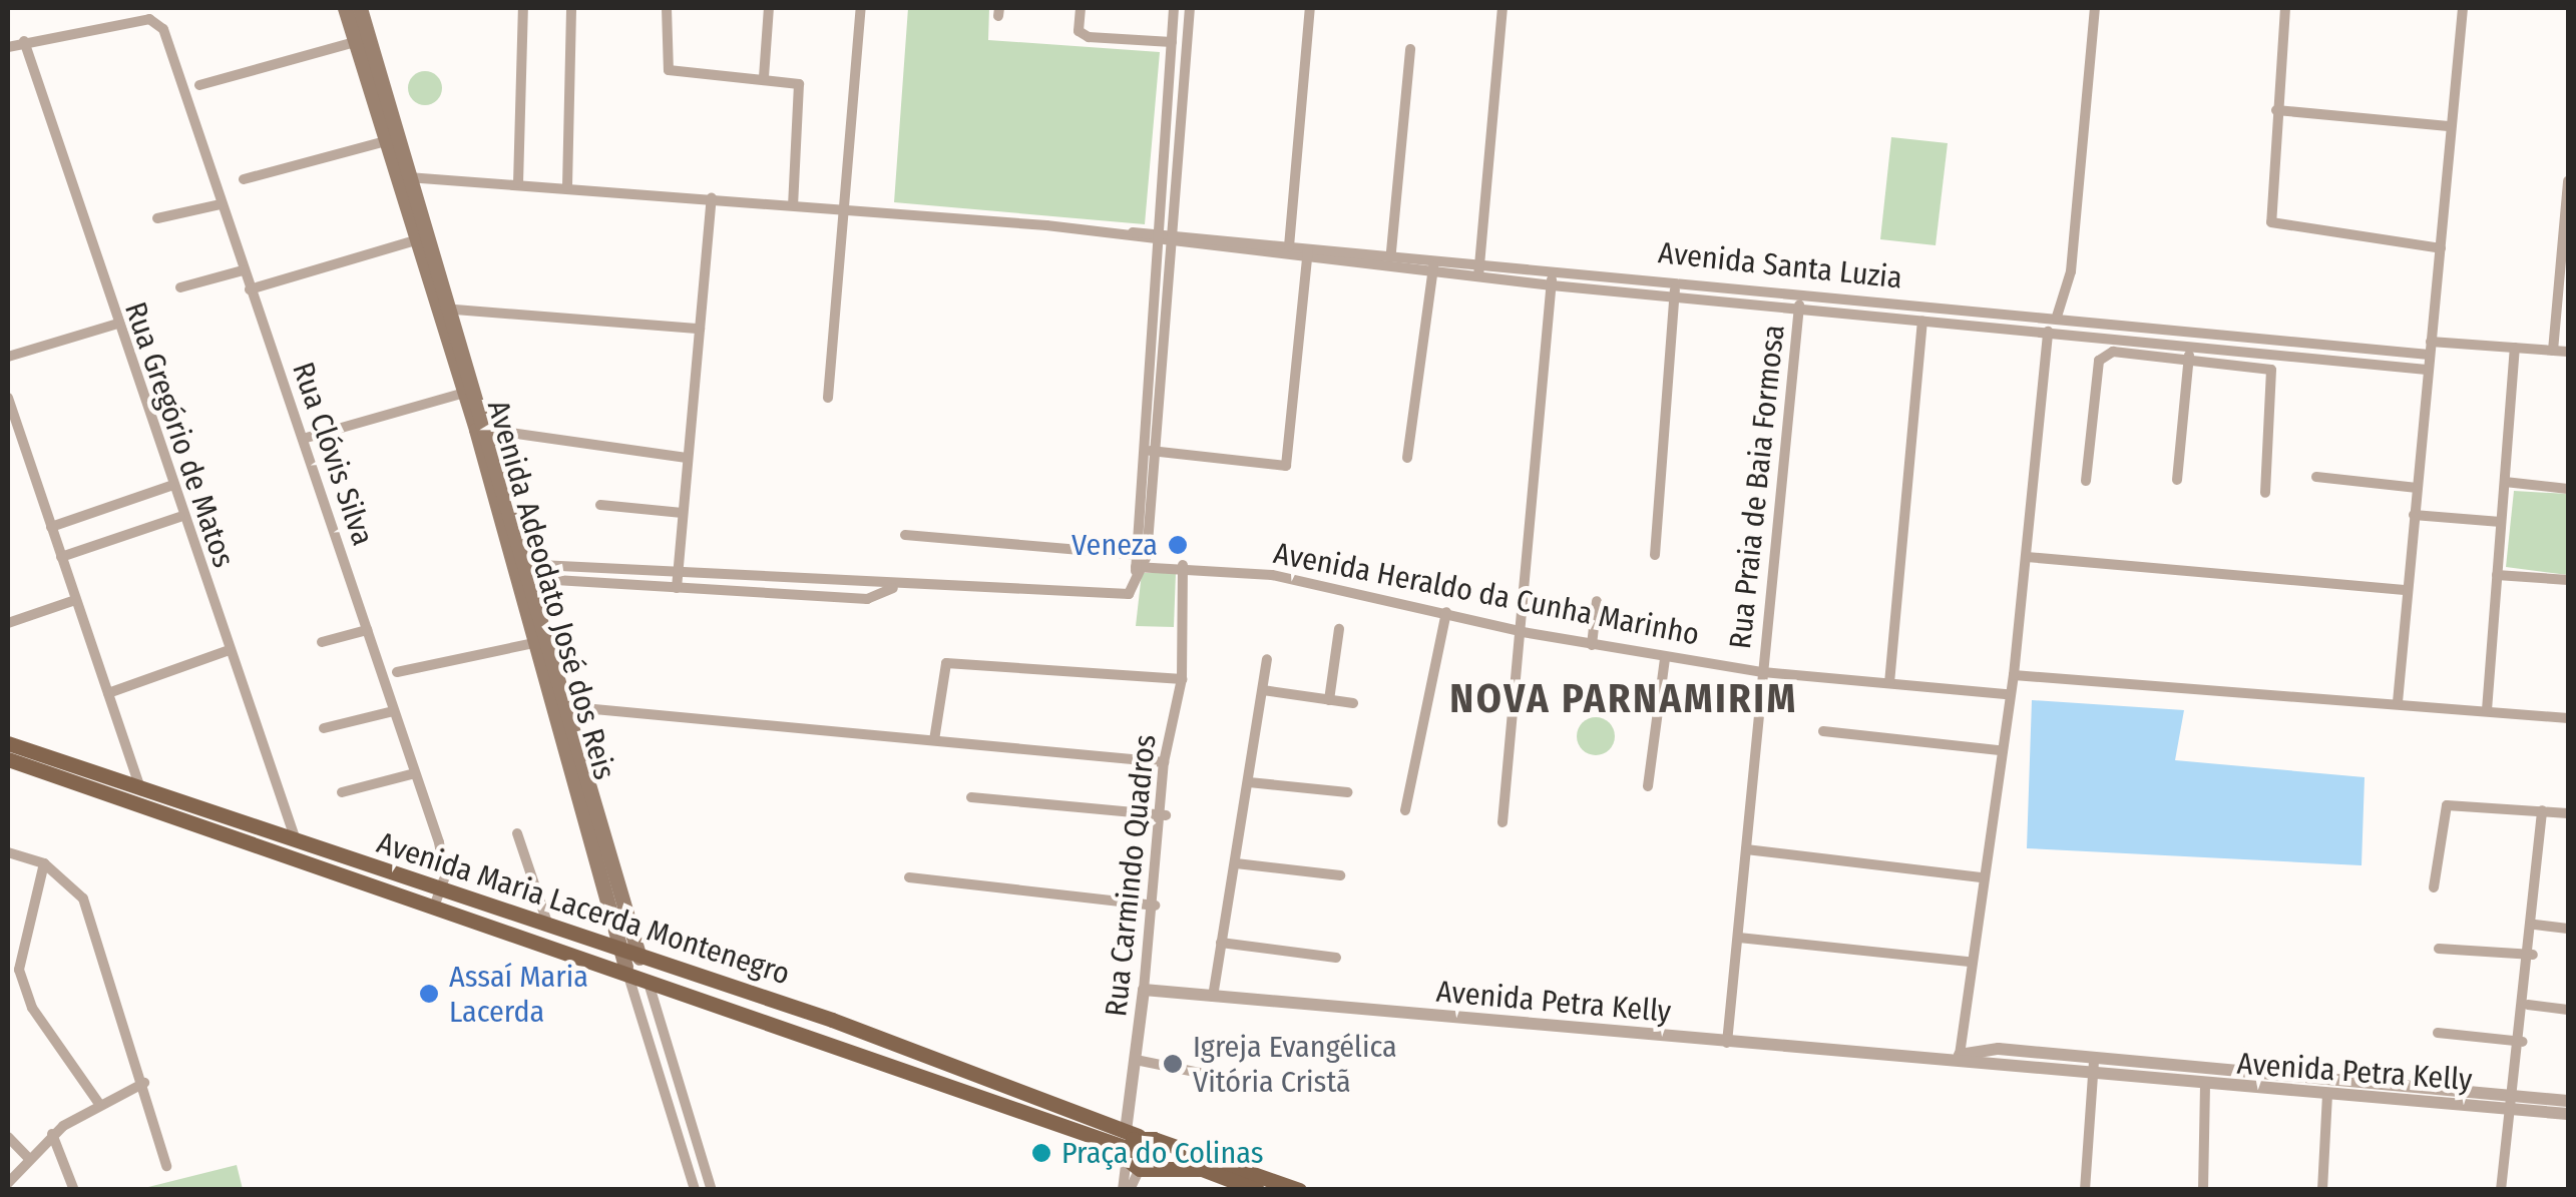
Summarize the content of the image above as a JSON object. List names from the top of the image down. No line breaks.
{"streets":{"main road":["Avenida Adeodato José dos Reis","Avenida Maria Lacerda Montenegro"],"street":["Avenida Santa Luzia","Rua Gregório de Matos","Rua Clóvis Silva","Rua Praia de Baia Formosa","Avenida Heraldo da Cunha Marinho","Rua Carmindo Quadros","Avenida Petra Kelly"]},"crossings":[["Avenida Santa Luzia","Rua Praia de Baia Formosa"],["Avenida Santa Luzia","Avenida Adeodato José dos Reis"],["Rua Gregório de Matos","Rua Clóvis Silva"],["Rua Gregório de Matos","Avenida Maria Lacerda Montenegro"],["Rua Clóvis Silva","Avenida Maria Lacerda Montenegro"],["Rua Praia de Baia Formosa","Avenida Heraldo da Cunha Marinho"],["Rua Praia de Baia Formosa","Avenida Petra Kelly"],["Avenida Adeodato José dos Reis","Avenida Maria Lacerda Montenegro"],["Avenida Heraldo da Cunha Marinho","Rua Carmindo Quadros"],["Rua Carmindo Quadros","Avenida Maria Lacerda Montenegro"],["Rua Carmindo Quadros","Avenida Petra Kelly"]],"districts":["NOVA PARNAMIRIM"],"places":["Veneza","Assaí Maria Lacerda","Igreja Evangélica Vitória Cristã","Praça do Colinas"]}
